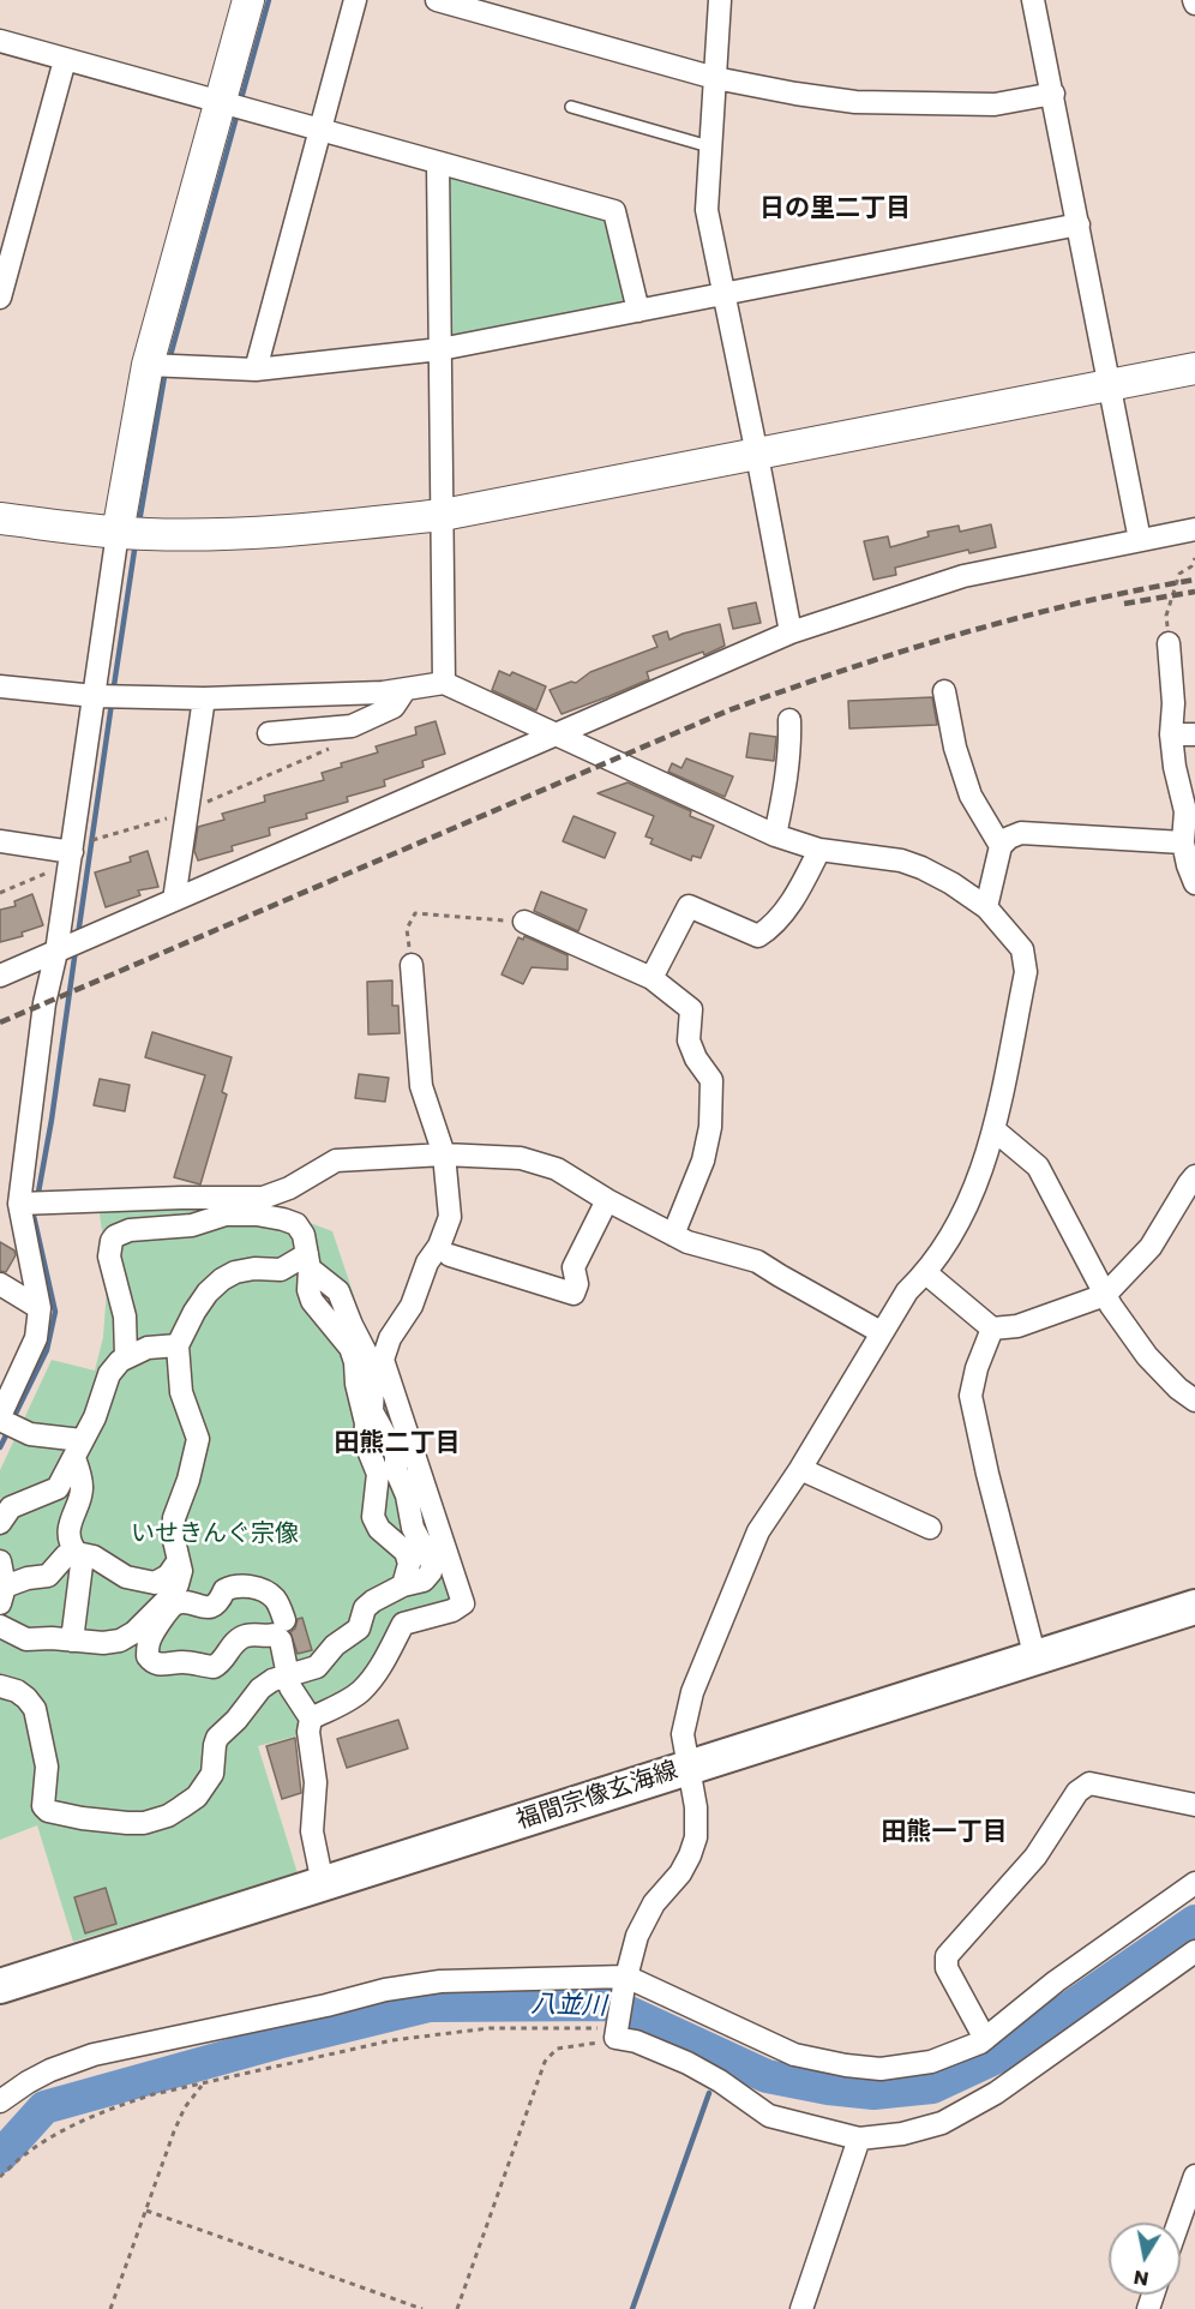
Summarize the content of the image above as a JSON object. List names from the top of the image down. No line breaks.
{"streets":{"main road":["福間宗像玄海線"]},"districts":["日の里二丁目","田熊二丁目","田熊一丁目"],"water":["八並川"],"parks":["いせきんぐ宗像"],"north":"bottom"}
